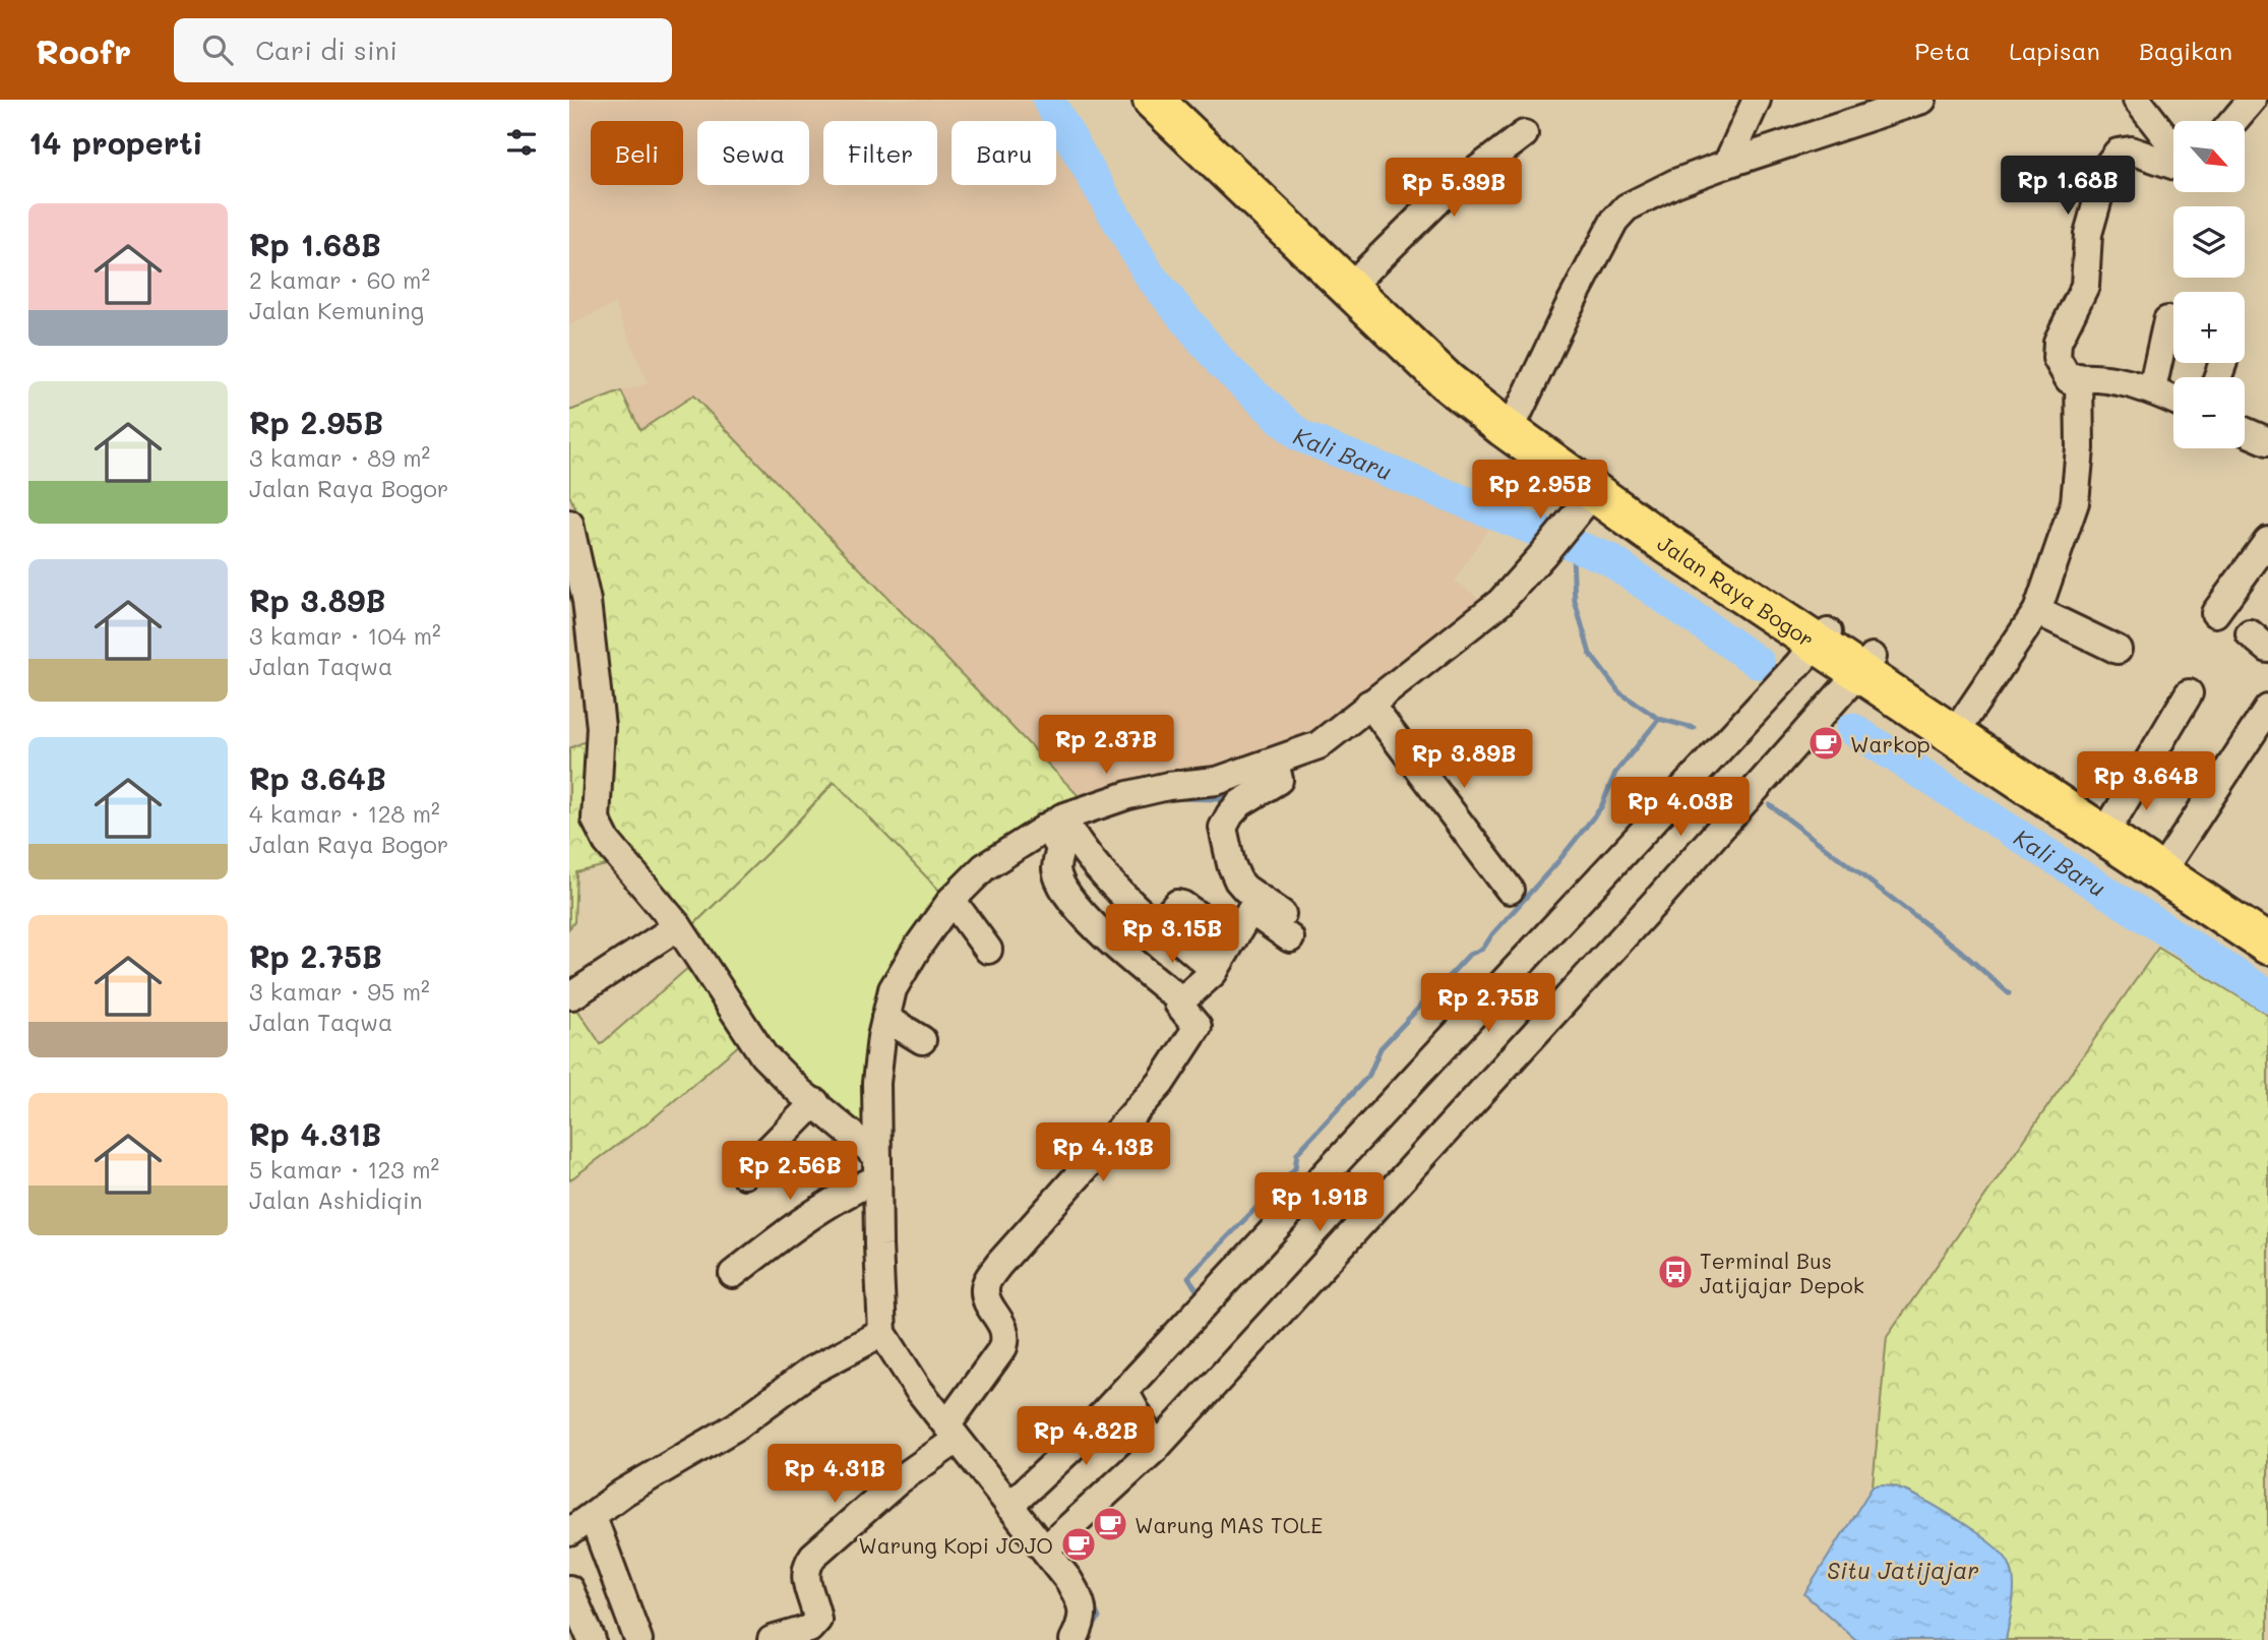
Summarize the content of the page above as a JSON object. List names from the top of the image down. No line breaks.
{"streets":{"highway":["Jalan Raya Bogor"]},"water":["Kali Baru","Situ Jatijajar"],"places":{"cafe":["Warkop","Warung MAS TOLE","Warung Kopi JOJO"],"bus stop":["Terminal Bus Jatijajar Depok"]},"north":"bottom right","page":{"header":"Roofr","search":"Cari di sini","nav":["Peta","Lapisan","Bagikan"],"heading":"14 properti","map_buttons":["+","−"],"chip":["Beli","Sewa","Filter","Baru"],"price":["Rp 1.68B","Rp 5.39B","Rp 2.95B","Rp 2.37B","Rp 3.89B","Rp 3.64B","Rp 4.03B","Rp 3.15B","Rp 2.75B","Rp 4.13B","Rp 2.56B","Rp 1.91B","Rp 4.82B","Rp 4.31B"],"list":[{"name":"Rp 1.68B","note":"2 kamar · 60 m² · Jalan Kemuning"},{"name":"Rp 2.95B","note":"3 kamar · 89 m² · Jalan Raya Bogor"},{"name":"Rp 3.89B","note":"3 kamar · 104 m² · Jalan Taqwa"},{"name":"Rp 3.64B","note":"4 kamar · 128 m² · Jalan Raya Bogor"},{"name":"Rp 2.75B","note":"3 kamar · 95 m² · Jalan Taqwa"},{"name":"Rp 4.31B","note":"5 kamar · 123 m² · Jalan Ashidiqin"}]}}
